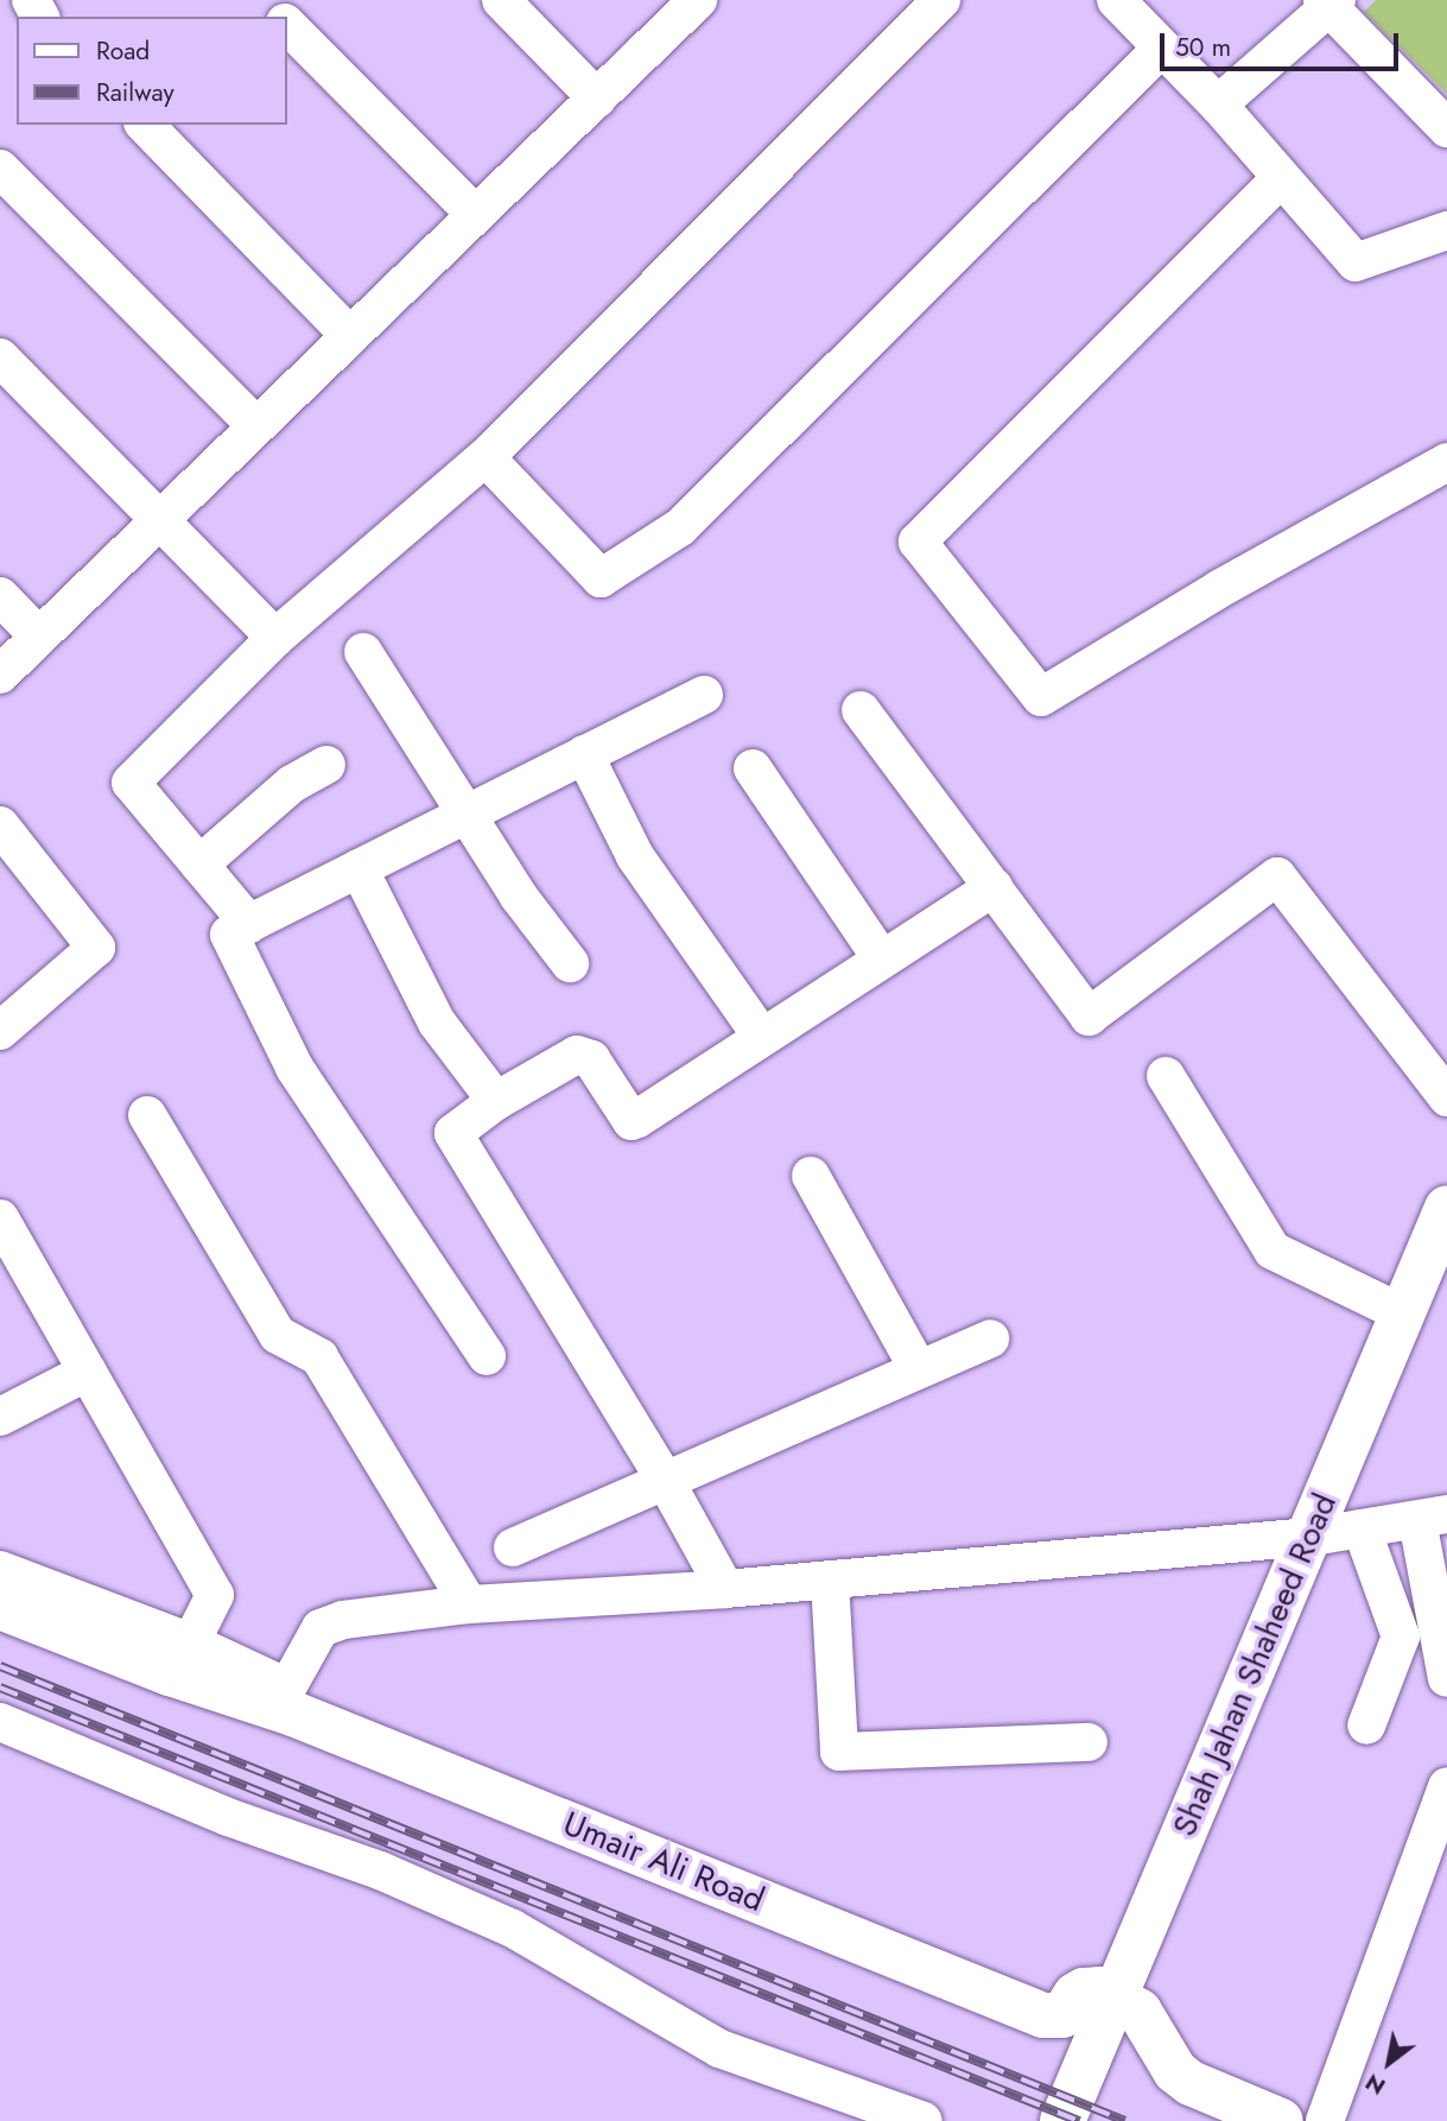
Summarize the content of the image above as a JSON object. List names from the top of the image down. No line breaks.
{"streets":{"street":["Shah Jahan Shaheed Road","Umair Ali Road"]},"crossings":[["Shah Jahan Shaheed Road","Umair Ali Road"]],"legend":["Road","Railway"],"scale_bar":"50 m","north":"bottom left"}
